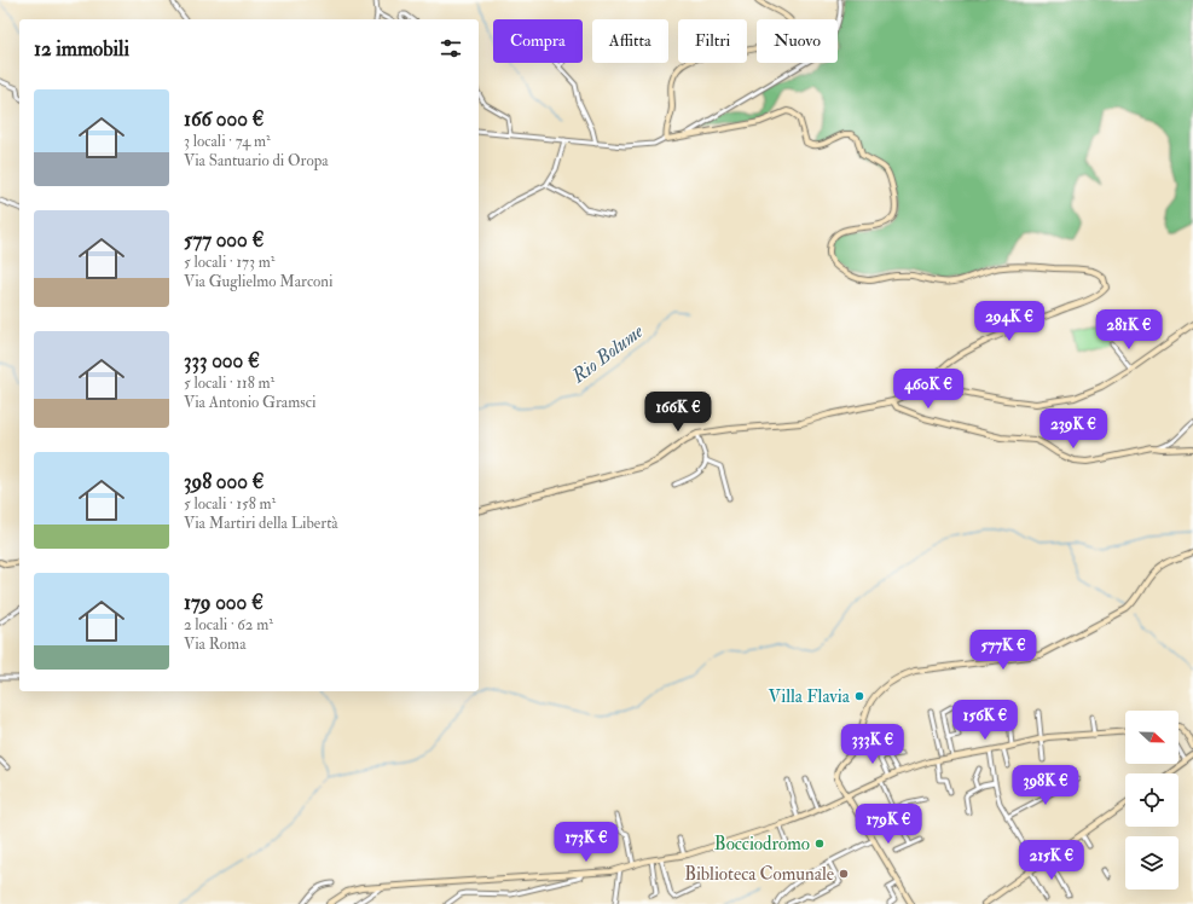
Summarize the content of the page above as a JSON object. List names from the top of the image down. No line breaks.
{"water":["Rio Bolume"],"places":["Villa Flavia","Bocciodromo","Biblioteca Comunale"],"north":"right","page":{"chip":["Compra","Affitta","Filtri","Nuovo"],"heading":"12 immobili","list":[{"name":"166 000 €","note":"3 locali · 74 m² · Via Santuario di Oropa"},{"name":"577 000 €","note":"5 locali · 173 m² · Via Guglielmo Marconi"},{"name":"333 000 €","note":"5 locali · 118 m² · Via Antonio Gramsci"},{"name":"398 000 €","note":"5 locali · 158 m² · Via Martiri della Libertà"},{"name":"179 000 €","note":"2 locali · 62 m² · Via Roma"}],"price":["294K €","281K €","460K €","166K €","239K €","577K €","156K €","333K €","398K €","179K €","173K €","215K €"]}}
